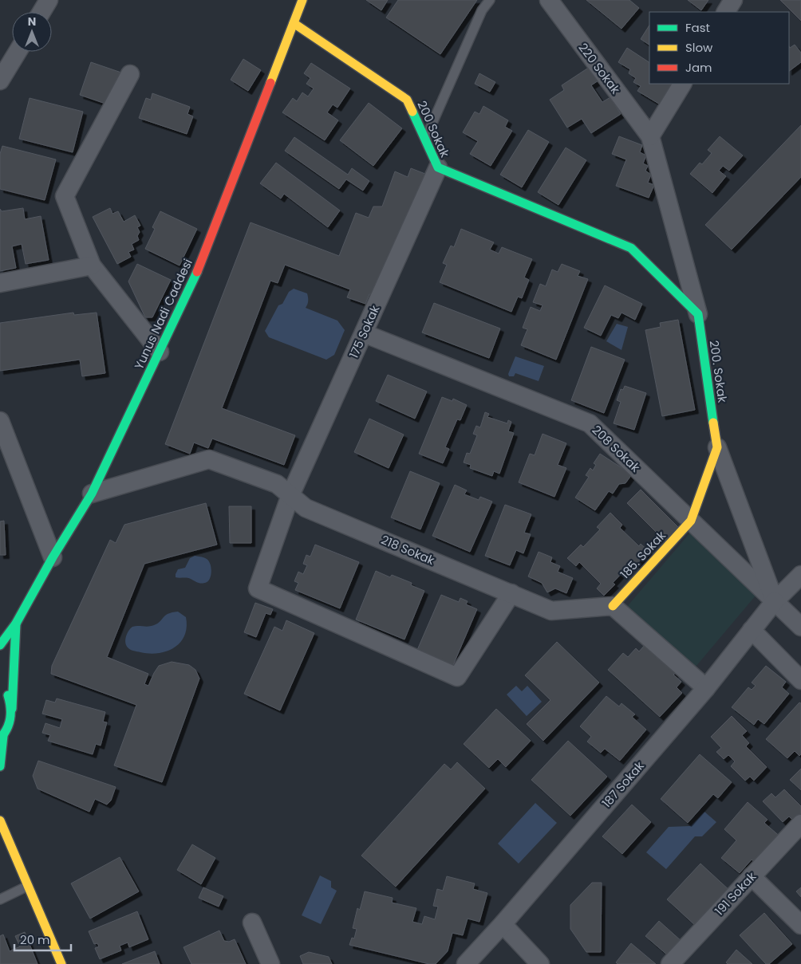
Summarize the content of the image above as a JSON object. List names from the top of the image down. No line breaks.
{"streets":{"street":["220 Sokak","200 Sokak","Yunus Nadi Caddesi","175 Sokak","200. Sokak","208 Sokak","218 Sokak","185. Sokak","187 Sokak","191 Sokak"]},"crossings":[["200 Sokak","Yunus Nadi Caddesi"],["200 Sokak","175 Sokak"],["200 Sokak","200. Sokak"],["Yunus Nadi Caddesi","218 Sokak"],["175 Sokak","208 Sokak"],["175 Sokak","218 Sokak"],["200. Sokak","208 Sokak"],["200. Sokak","185. Sokak"],["208 Sokak","185. Sokak"],["208 Sokak","187 Sokak"],["218 Sokak","185. Sokak"]],"legend":["Fast","Slow","Jam"],"scale_bar":"20 m","north":"top"}
